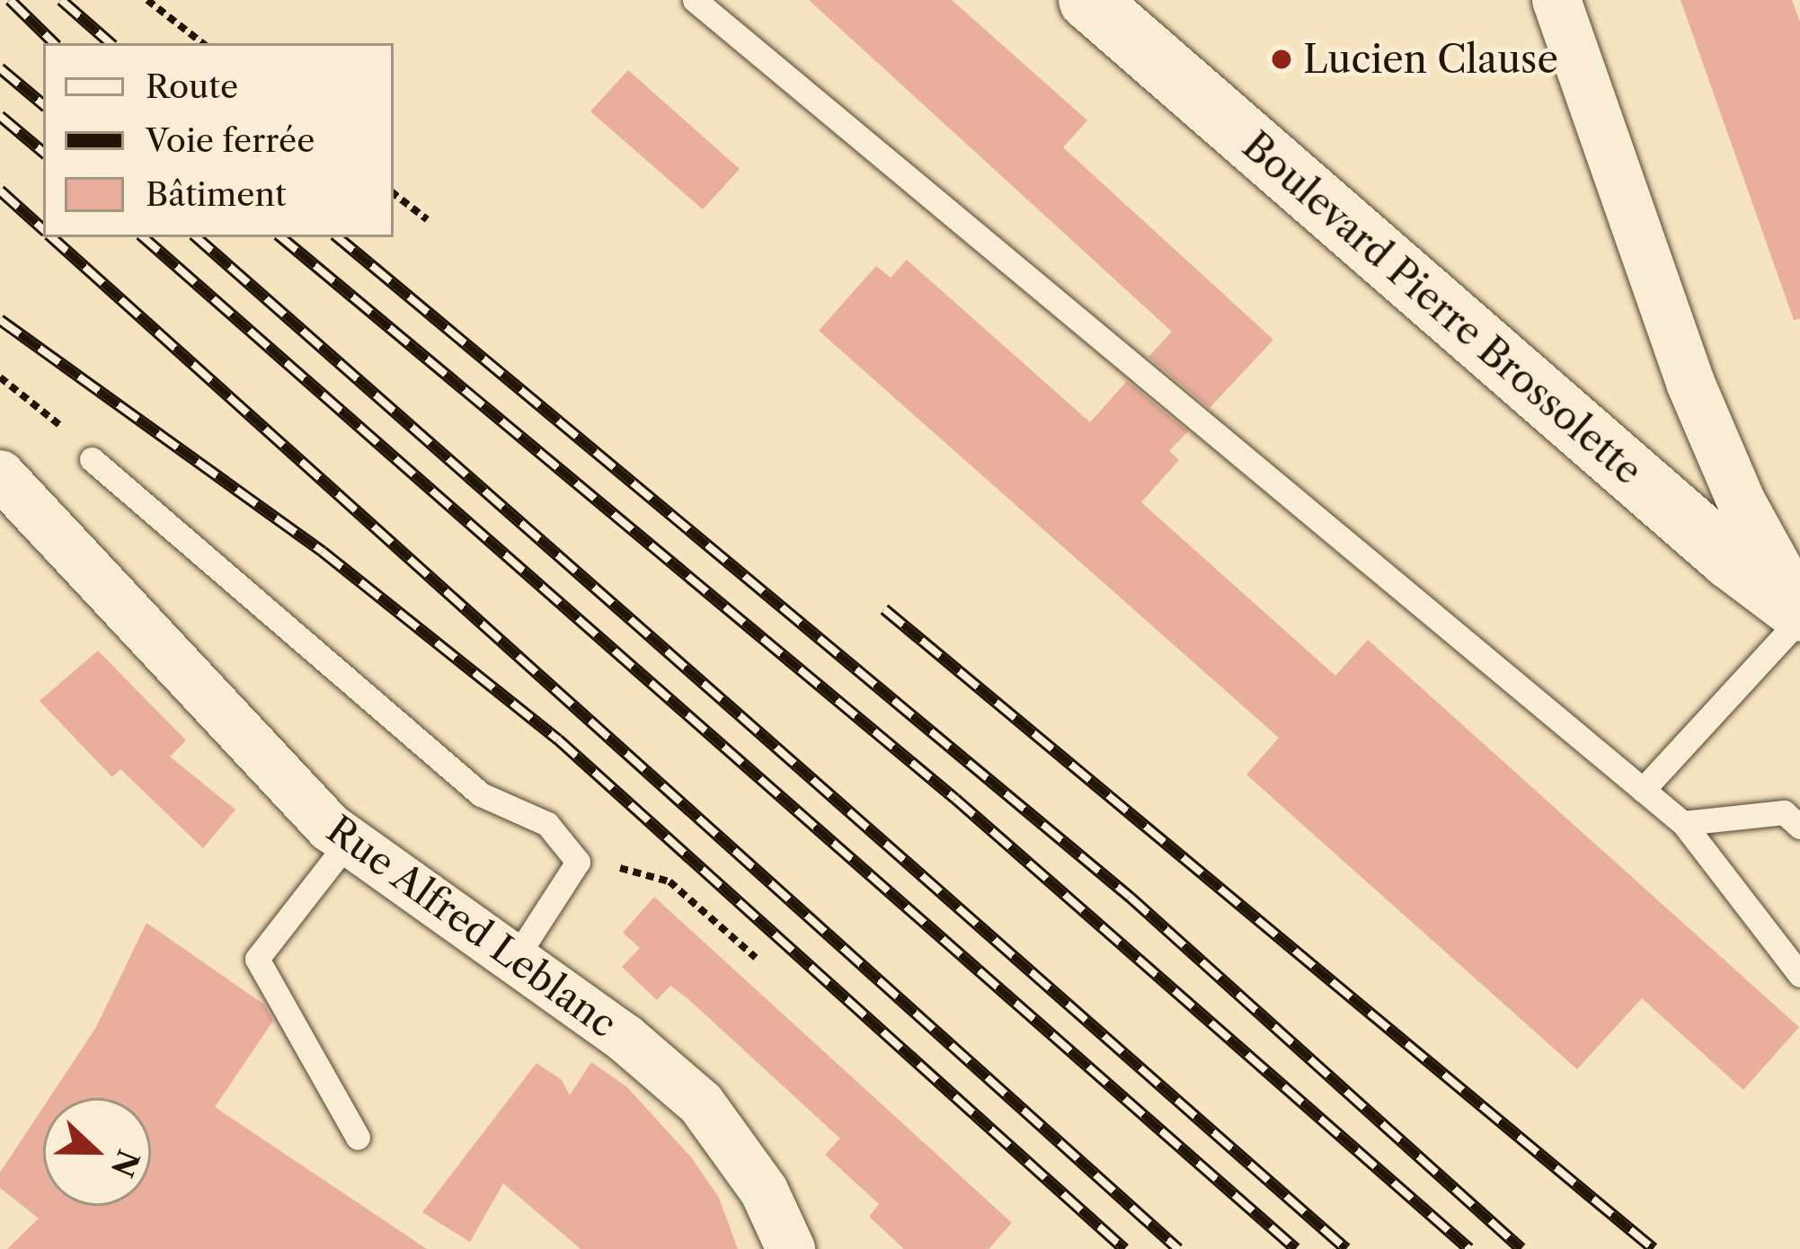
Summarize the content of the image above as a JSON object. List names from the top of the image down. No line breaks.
{"streets":{"main road":["Boulevard Pierre Brossolette"],"street":["Rue Alfred Leblanc"]},"places":["Lucien Clause"],"legend":["Route","Voie ferrée","Bâtiment"],"north":"right"}
